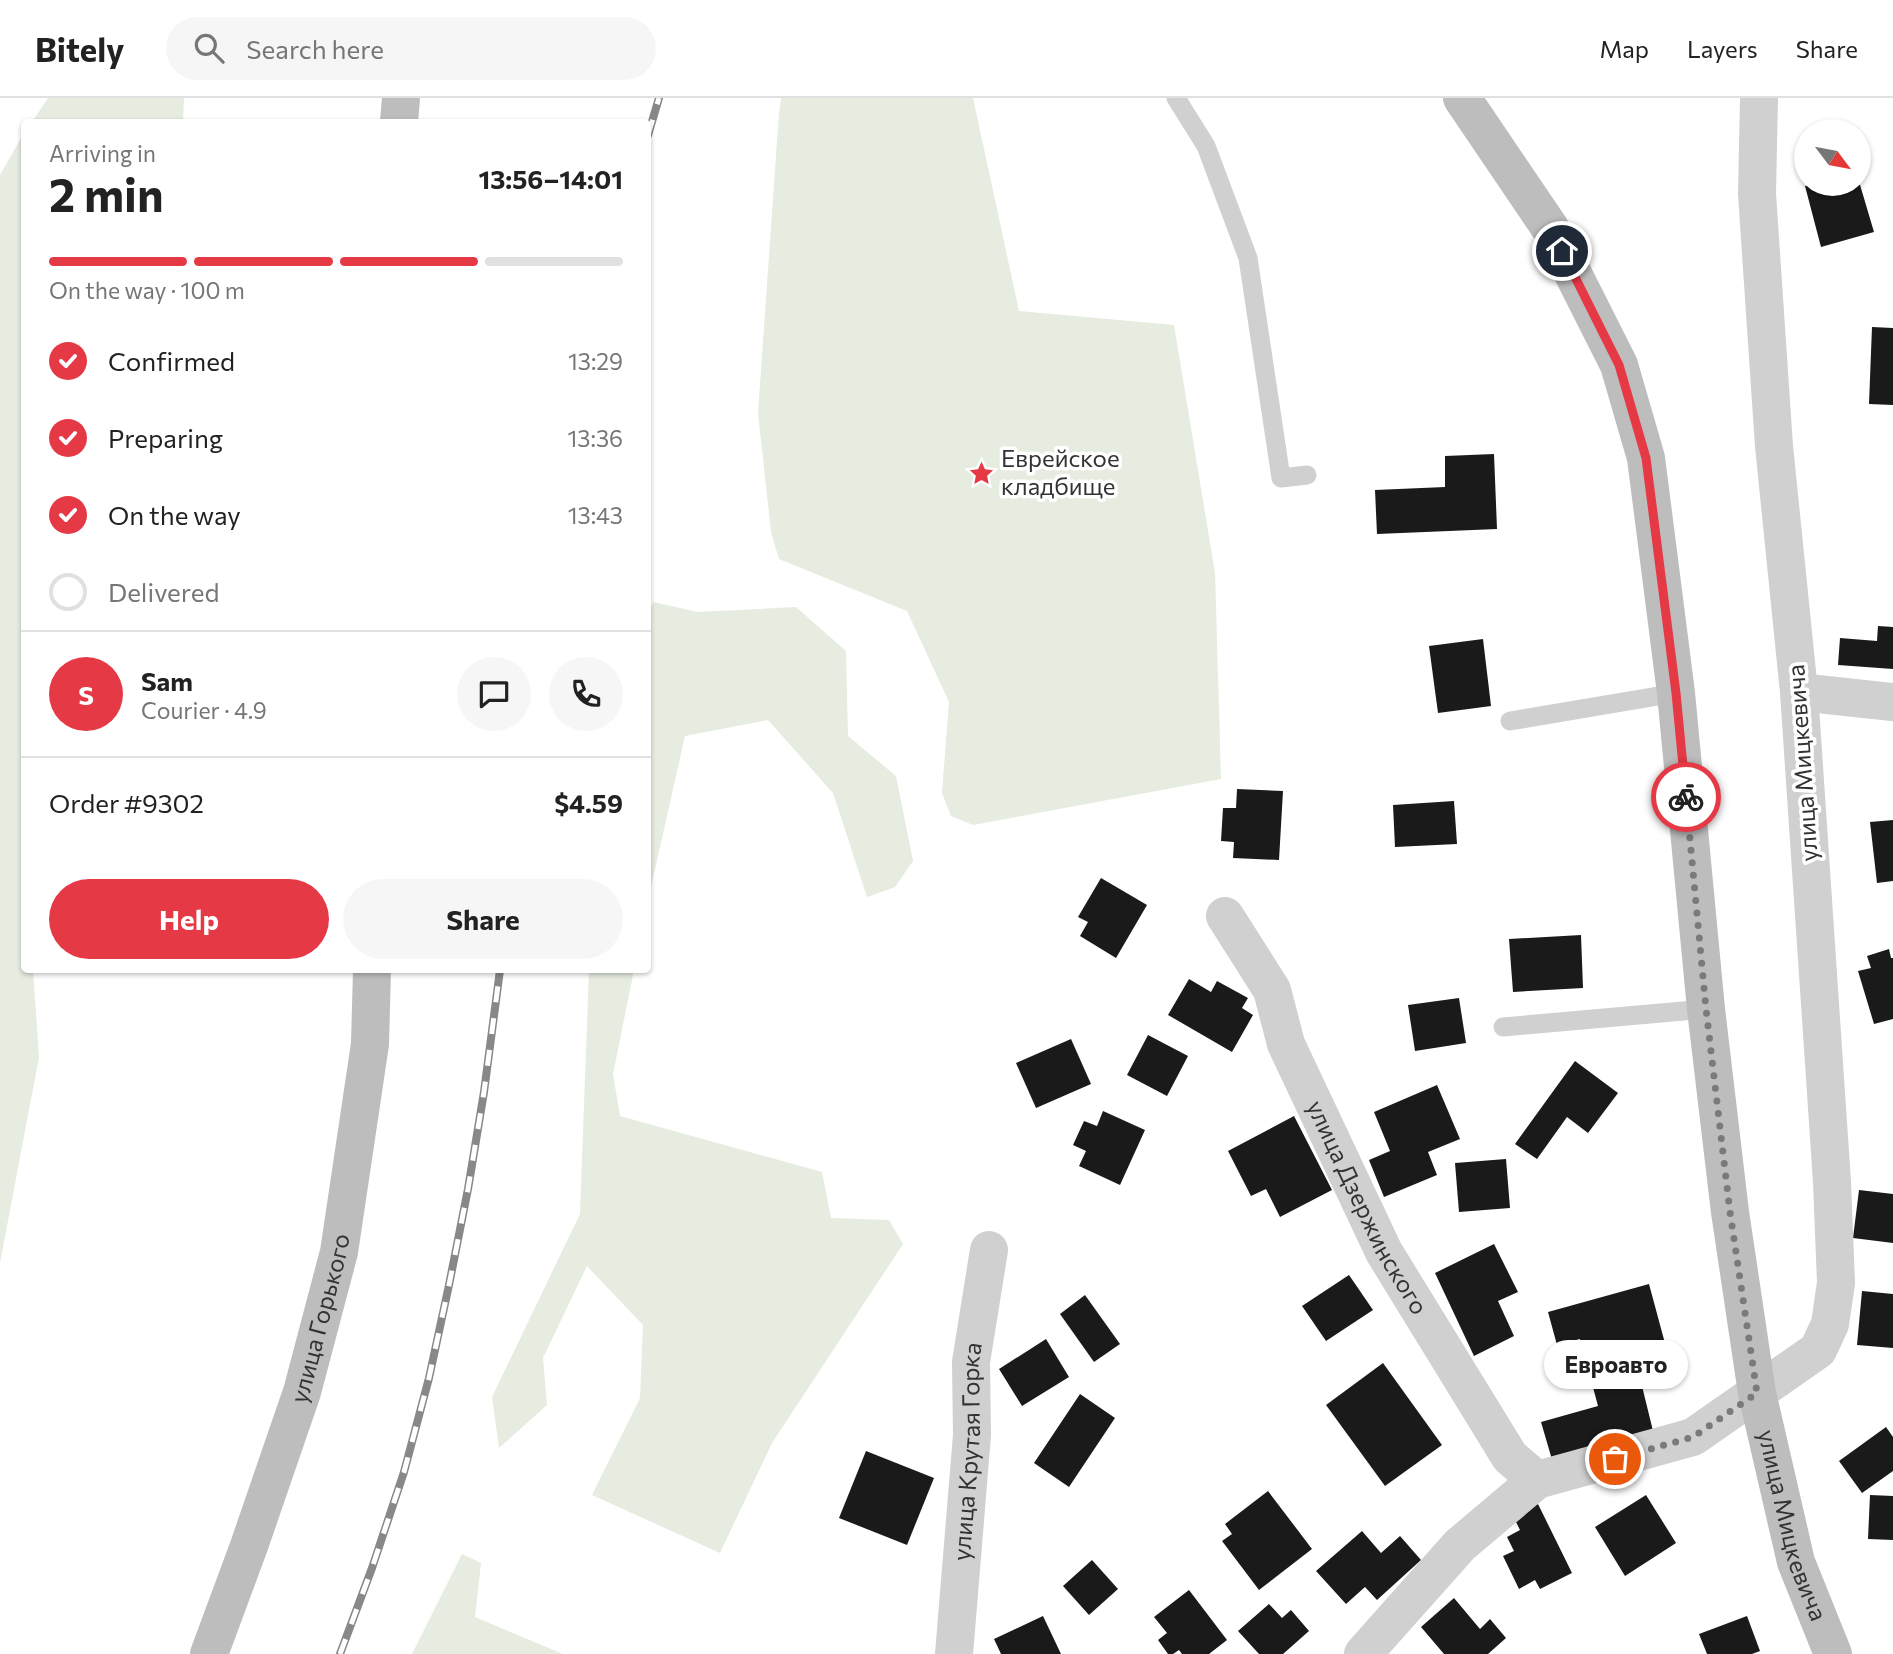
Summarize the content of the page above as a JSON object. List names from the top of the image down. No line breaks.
{"streets":{"main road":["улица Мицкевича","улица Горького"],"street":["улица Дзержинского","улица Крутая Горка"]},"places":{"place":["Еврейское кладбище"],"other":["Евроавто"]},"north":"bottom right","page":{"header":"Bitely","search":"Search here","nav":["Map","Layers","Share"],"heading":["2 min","Arriving in","13:56–14:01"],"panel":["Sam","Courier · 4.9","Order #9302","$4.59"],"bar":"On the way · 100 m","list":[["Confirmed","13:29"],["Preparing","13:36"],["On the way","13:43"],"Delivered"],"round":"S","buttons":["Help","Share"],"bubble":"Евроавто"}}
